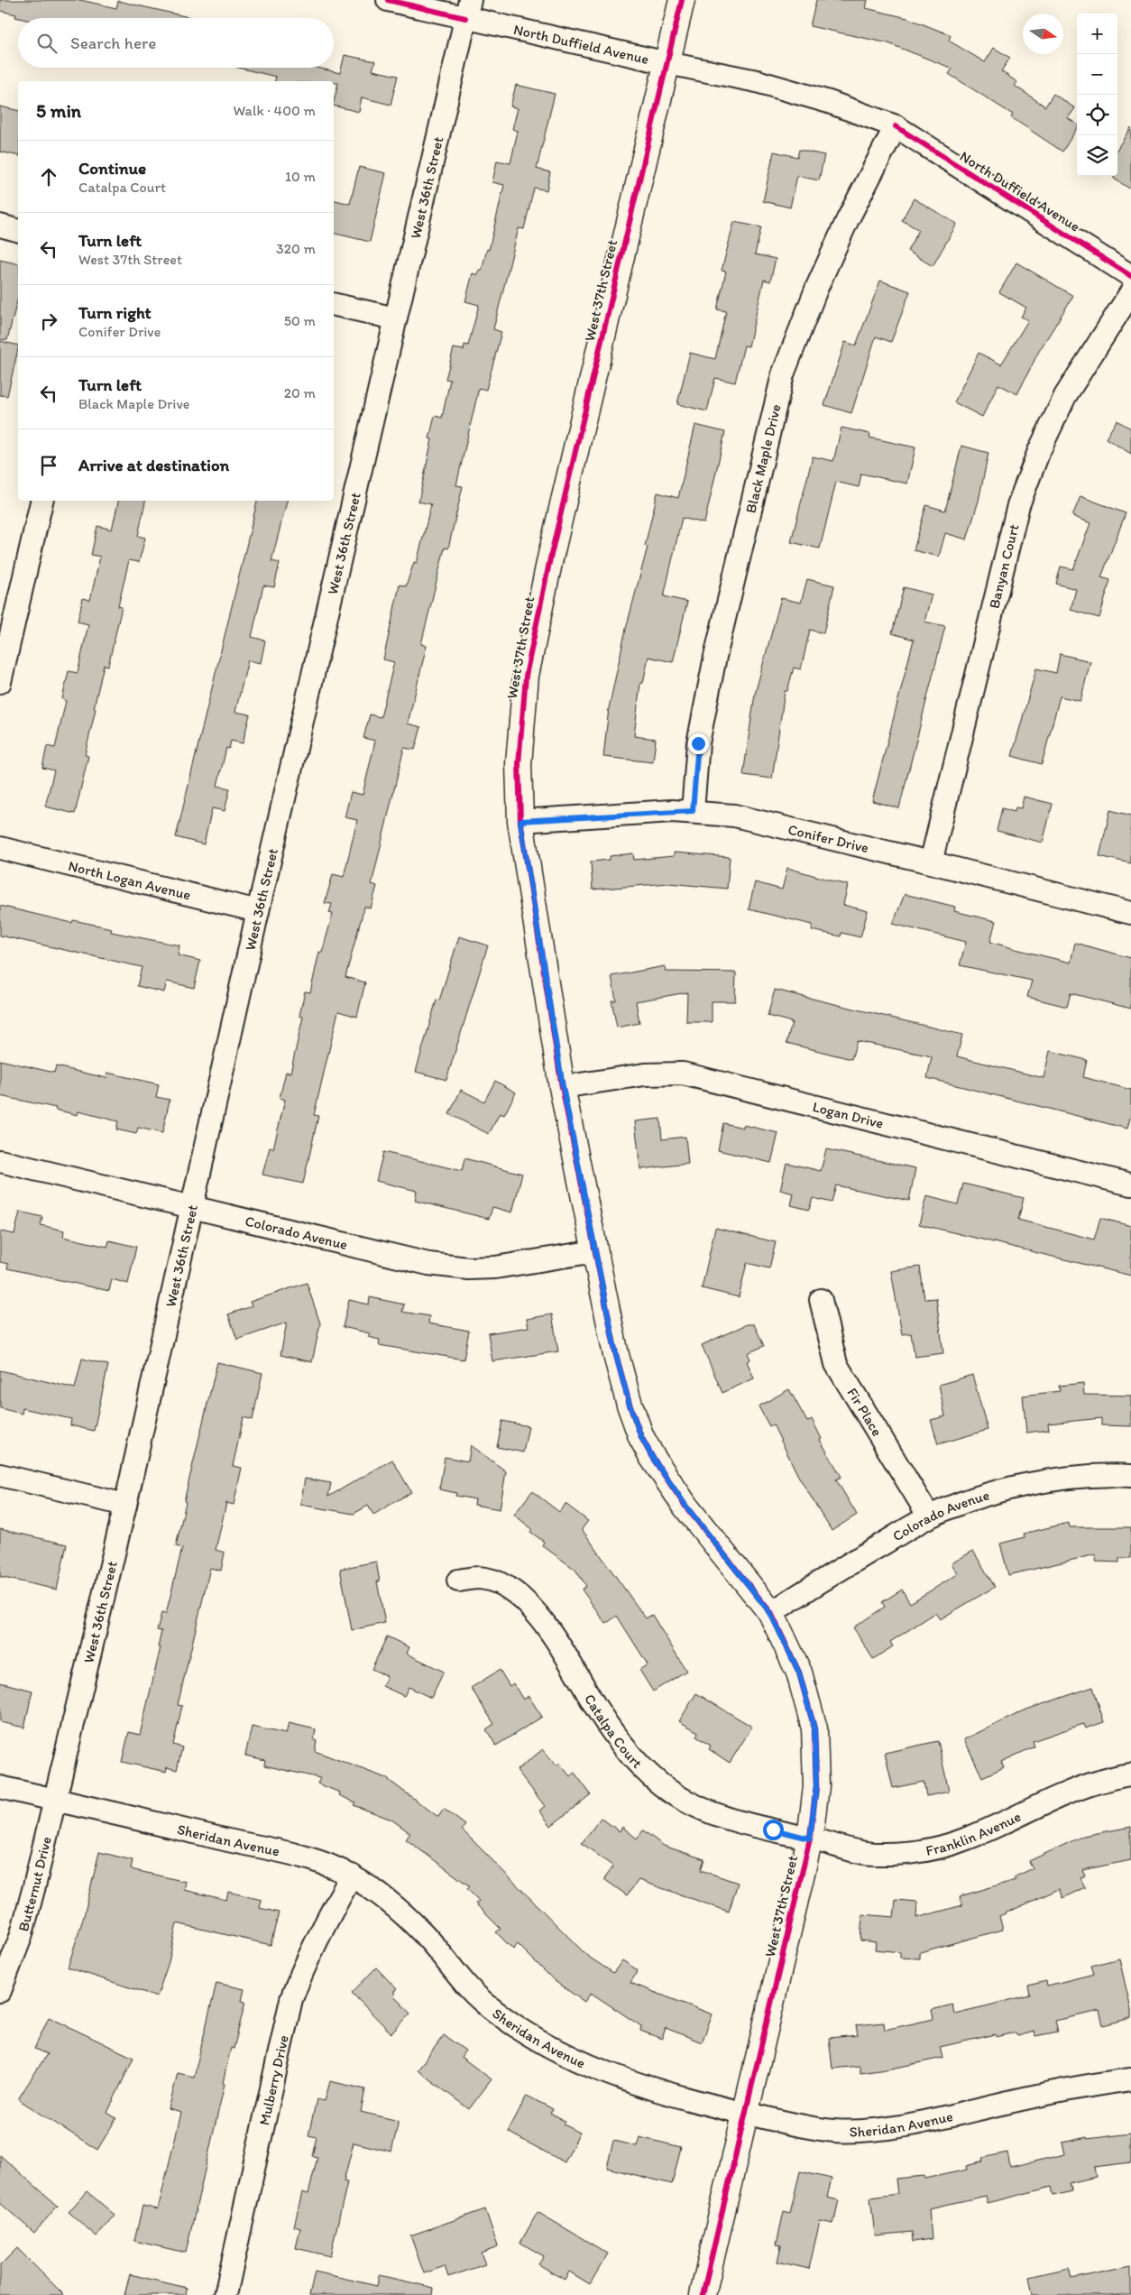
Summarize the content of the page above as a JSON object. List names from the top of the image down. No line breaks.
{"streets":{"street":["North Duffield Avenue","West 36th Street","West 37th Street","Black Maple Drive","Banyan Court","Conifer Drive","North Logan Avenue","Logan Drive","Colorado Avenue","Fir Place","Catalpa Court","Franklin Avenue","Sheridan Avenue","Butternut Drive","Mulberry Drive"]},"crossings":[["North Duffield Avenue","West 36th Street"],["North Duffield Avenue","West 37th Street"],["North Duffield Avenue","Black Maple Drive"],["West 36th Street","North Logan Avenue"],["West 36th Street","Colorado Avenue"],["West 36th Street","Sheridan Avenue"],["West 36th Street","Butternut Drive"],["West 37th Street","Conifer Drive"],["West 37th Street","Logan Drive"],["West 37th Street","Colorado Avenue"],["West 37th Street","Catalpa Court"],["West 37th Street","Franklin Avenue"],["West 37th Street","Sheridan Avenue"],["Black Maple Drive","Conifer Drive"],["Banyan Court","Conifer Drive"],["Colorado Avenue","Fir Place"],["Catalpa Court","Franklin Avenue"],["Sheridan Avenue","Butternut Drive"],["Sheridan Avenue","Mulberry Drive"]],"north":"right","page":{"map_buttons":["+","−"],"search":"Search here","heading":["5 min","Walk · 400 m"],"list":[["Continue","Catalpa Court","10 m"],["Turn left","West 37th Street","320 m"],["Turn right","Conifer Drive","50 m"],["Turn left","Black Maple Drive","20 m"],"Arrive at destination"]}}
